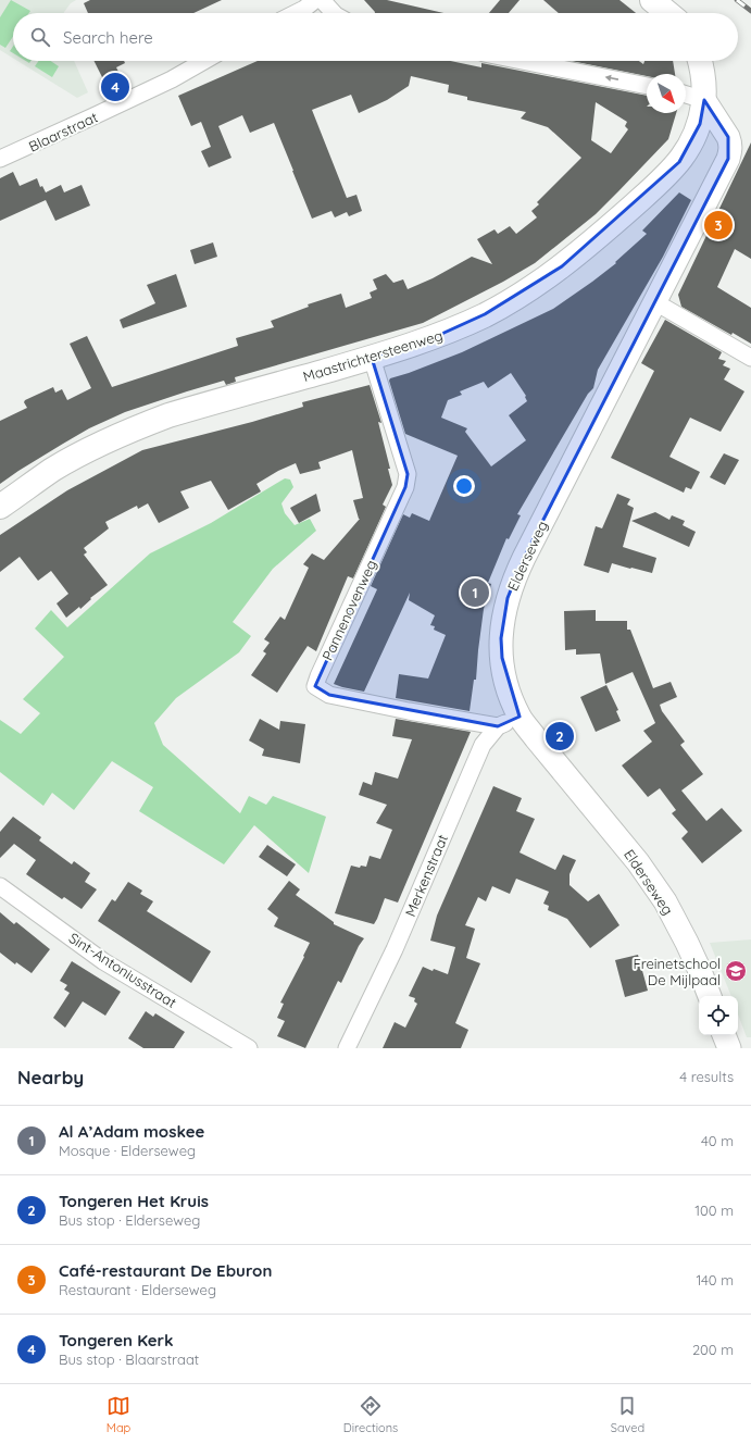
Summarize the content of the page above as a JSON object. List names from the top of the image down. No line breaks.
{"streets":{"main road":["Maastrichtersteenweg","Elderseweg"],"street":["Blaarstraat","Pannenovenweg","Merkenstraat","Sint-Antoniusstraat"]},"crossings":[["Maastrichtersteenweg","Elderseweg"],["Maastrichtersteenweg","Pannenovenweg"],["Elderseweg","Merkenstraat"],["Pannenovenweg","Merkenstraat"]],"places":{"school or university":["Freinetschool De Mijlpaal"]},"north":"bottom right","page":{"search":"Search here","pins":["4","3","1","2"],"heading":["Nearby","4 results"],"list":[{"mark":"1","name":"Al A’Adam moskee","note":"Mosque · Elderseweg","value":"40 m"},{"mark":"2","name":"Tongeren Het Kruis","note":"Bus stop · Elderseweg","value":"100 m"},{"mark":"3","name":"Café-restaurant De Eburon","note":"Restaurant · Elderseweg","value":"140 m"},{"mark":"4","name":"Tongeren Kerk","note":"Bus stop · Blaarstraat","value":"200 m"}],"nav":["Map","Directions","Saved"]}}
